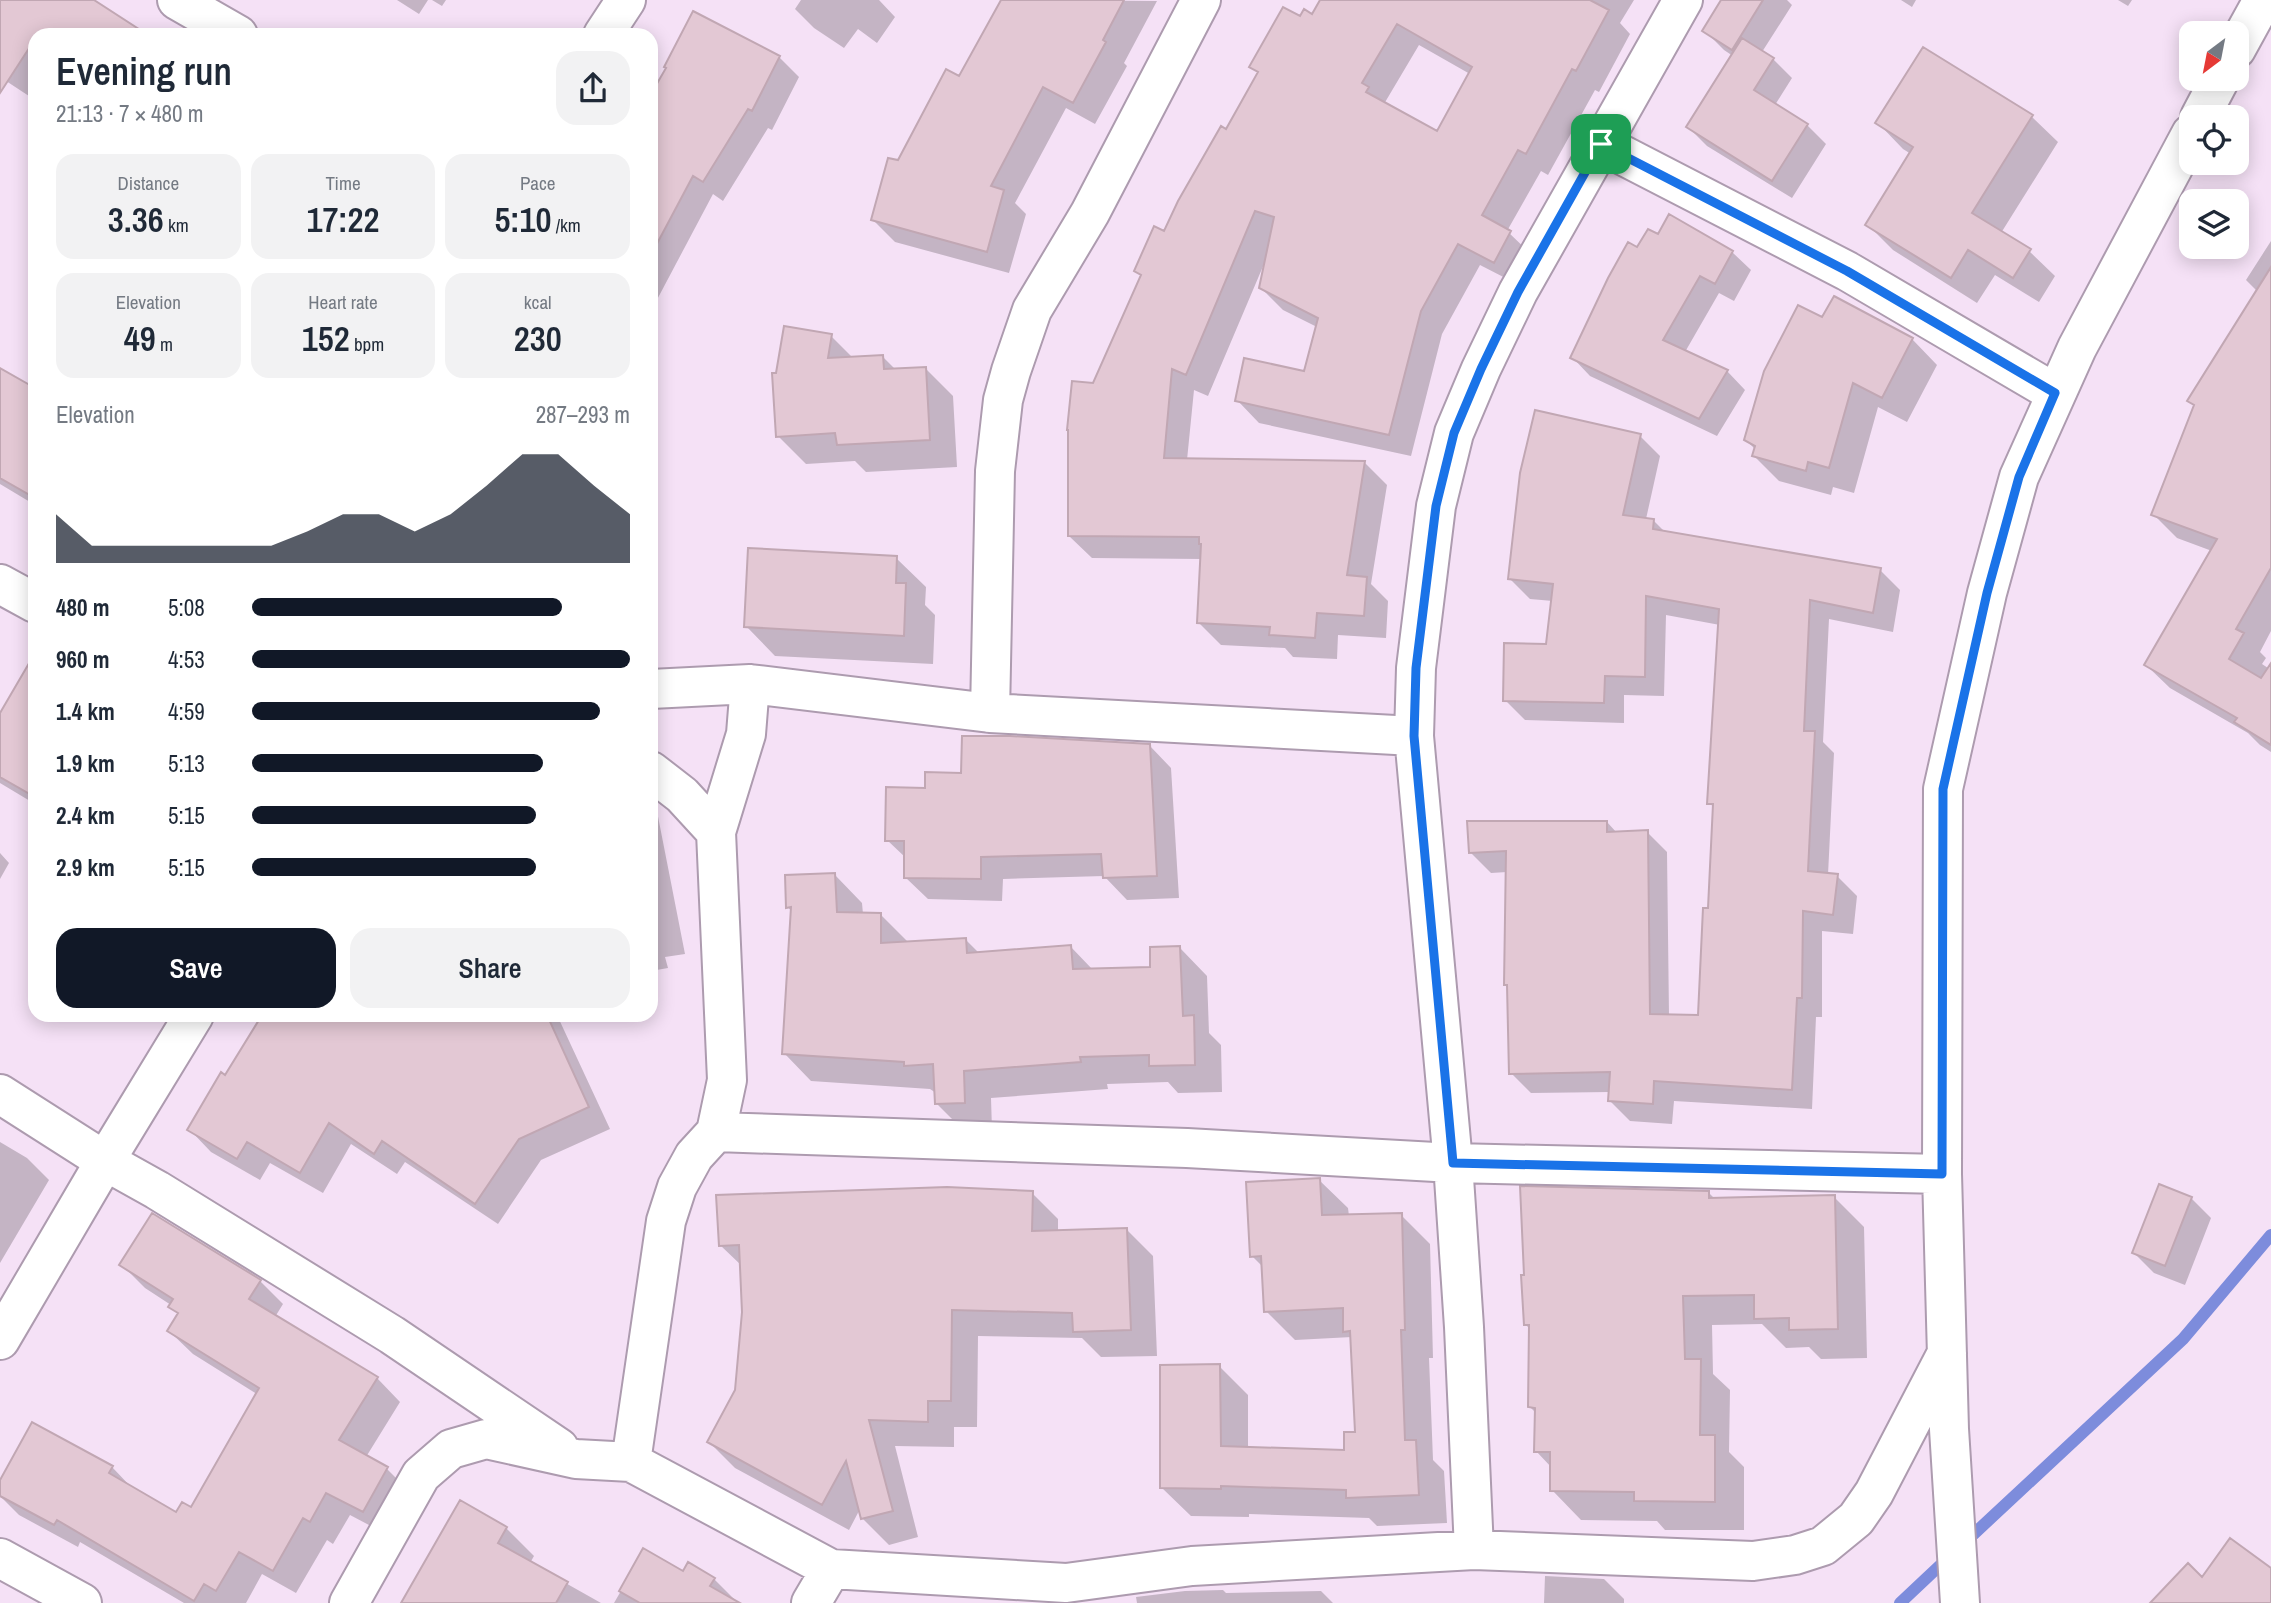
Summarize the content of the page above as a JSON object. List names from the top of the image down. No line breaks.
{"north":"bottom left","page":{"heading":["Evening run","21:13 · 7 × 480 m"],"stats":[["Distance","3.36 km"],["Time","17:22"],["Pace","5:10 /km"],["Elevation","49 m"],["Heart rate","152 bpm"],["kcal","230"]],"chart":["Elevation","287–293 m"],"list":[{"name":"480 m","note":"5:08"},{"name":"960 m","note":"4:53"},{"name":"1.4 km","note":"4:59"},{"name":"1.9 km","note":"5:13"},{"name":"2.4 km","note":"5:15"},{"name":"2.9 km","note":"5:15"}],"buttons":["Save","Share"]}}
